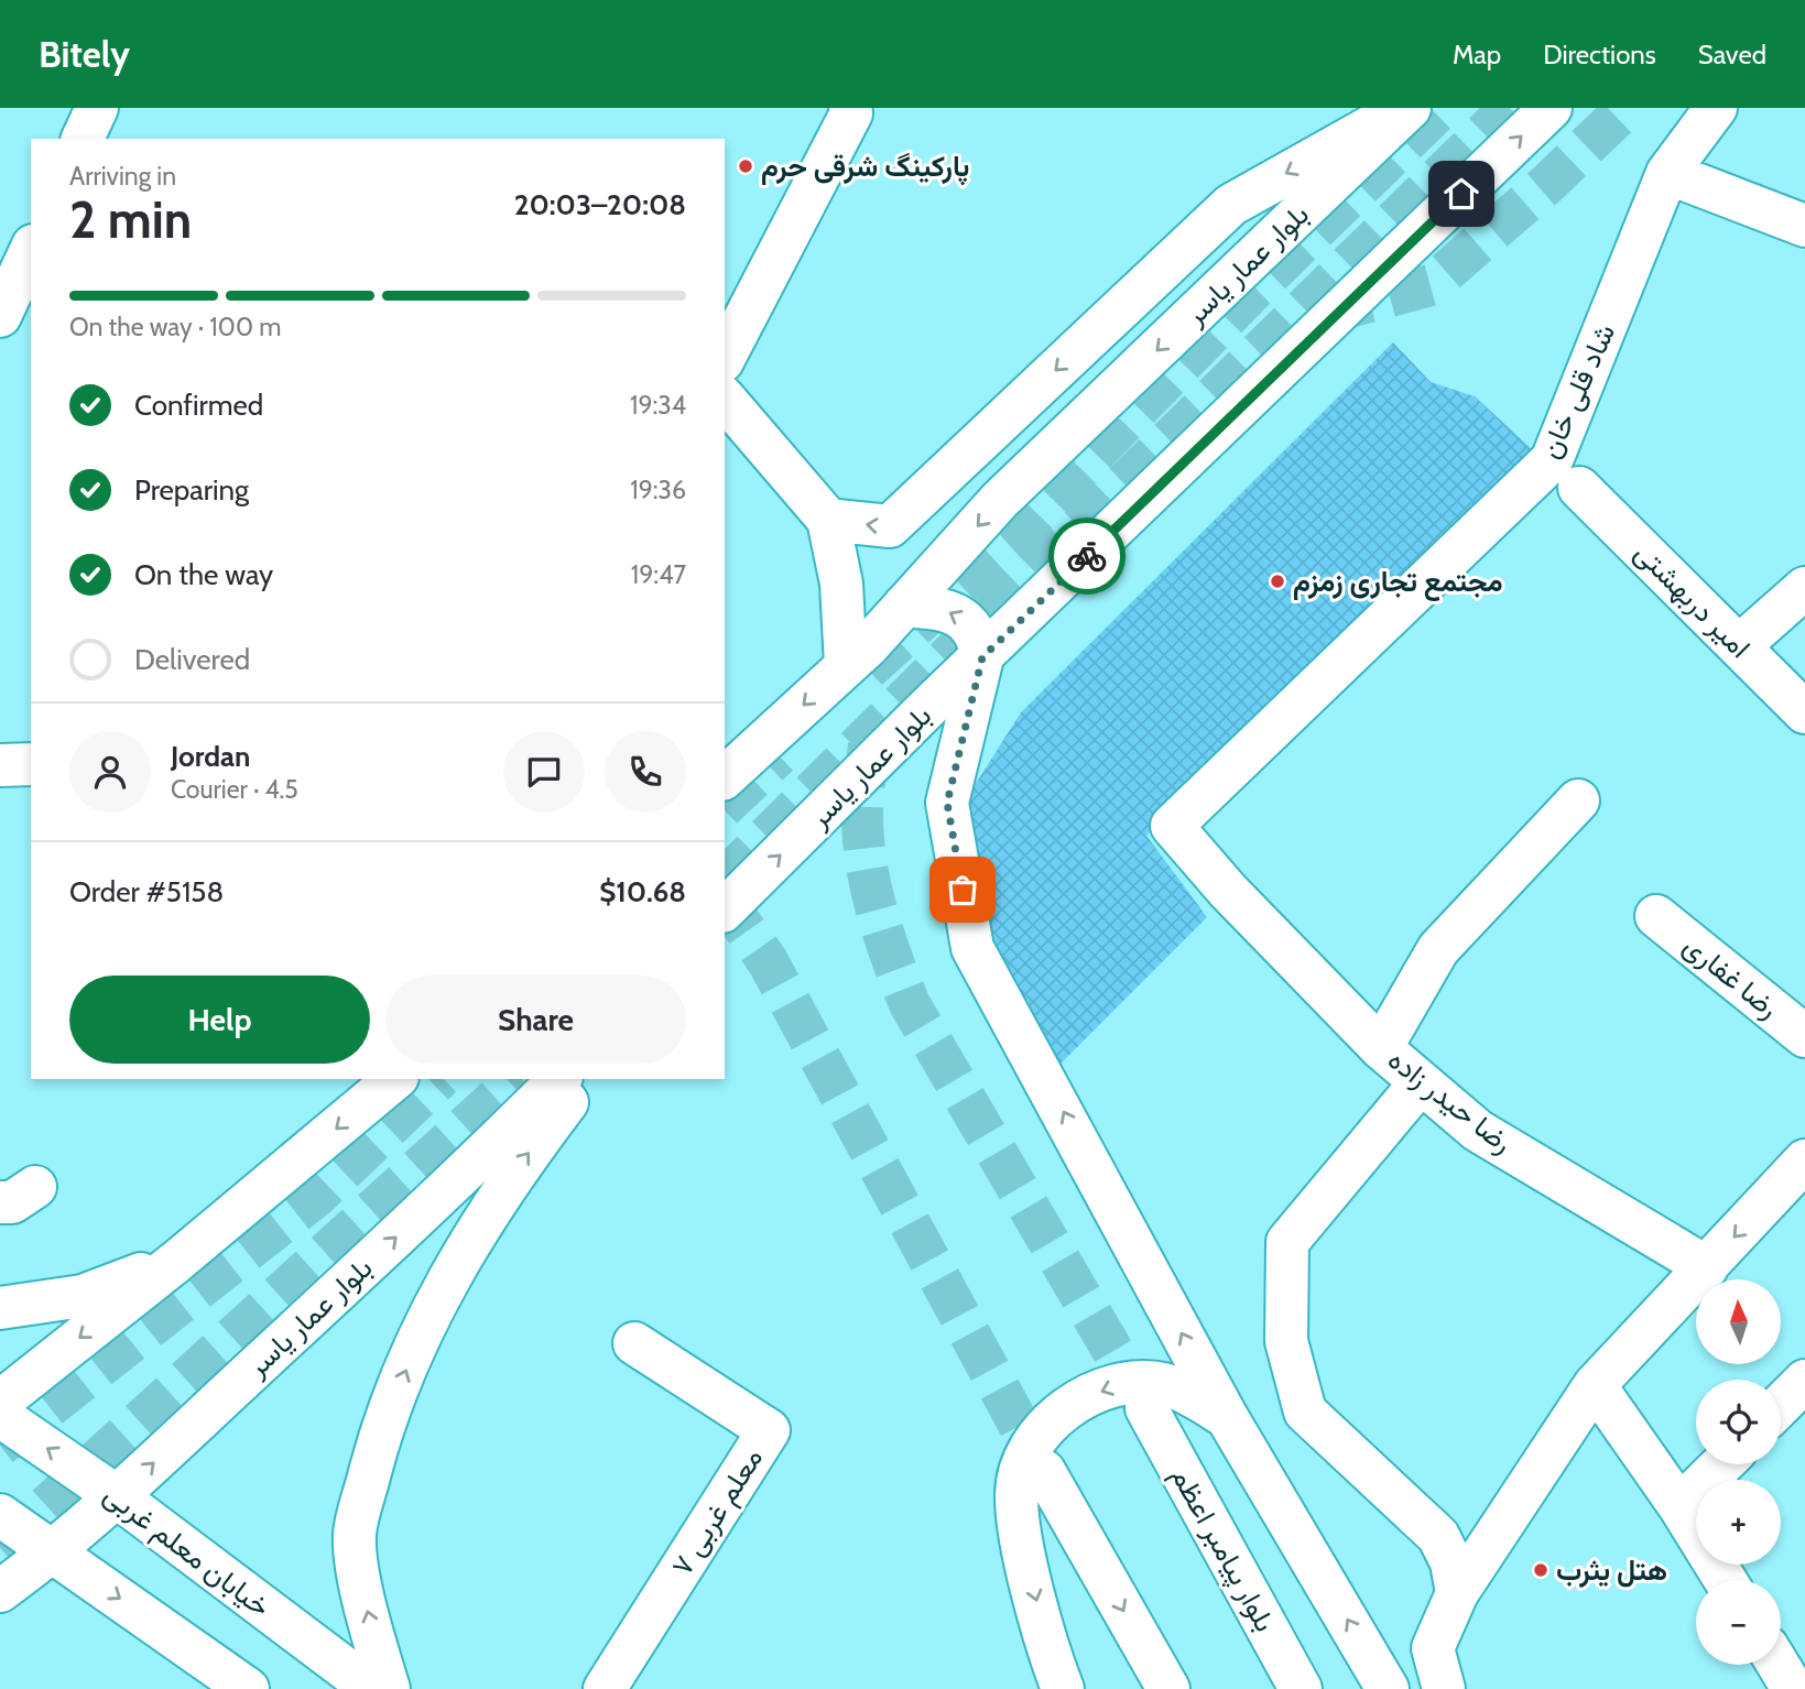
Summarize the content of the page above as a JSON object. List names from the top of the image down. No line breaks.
{"streets":{"main road":["بلوار عمار یاسر","شاد قلی خان","امیر دربهشتی","رضا غفاری","رضا حیدر زاده","معلم غربی ۷","بلوار پیامبر اعظم","خیابان معلم غربی"]},"crossings":[["بلوار عمار یاسر","خیابان معلم غربی"],["شاد قلی خان","رضا حیدر زاده"]],"places":["پارکینگ شرقی حرم","مجتمع تجاری زمزم","هتل یثرب"],"north":"top","page":{"header":"Bitely","nav":["Map","Directions","Saved"],"heading":["2 min","Arriving in","20:03–20:08"],"panel":["Jordan","Courier · 4.5","Order #5158","$10.68"],"bar":"On the way · 100 m","list":[["Confirmed","19:34"],["Preparing","19:36"],["On the way","19:47"],"Delivered"],"buttons":["Help","Share"],"map_buttons":["+","−"]}}
